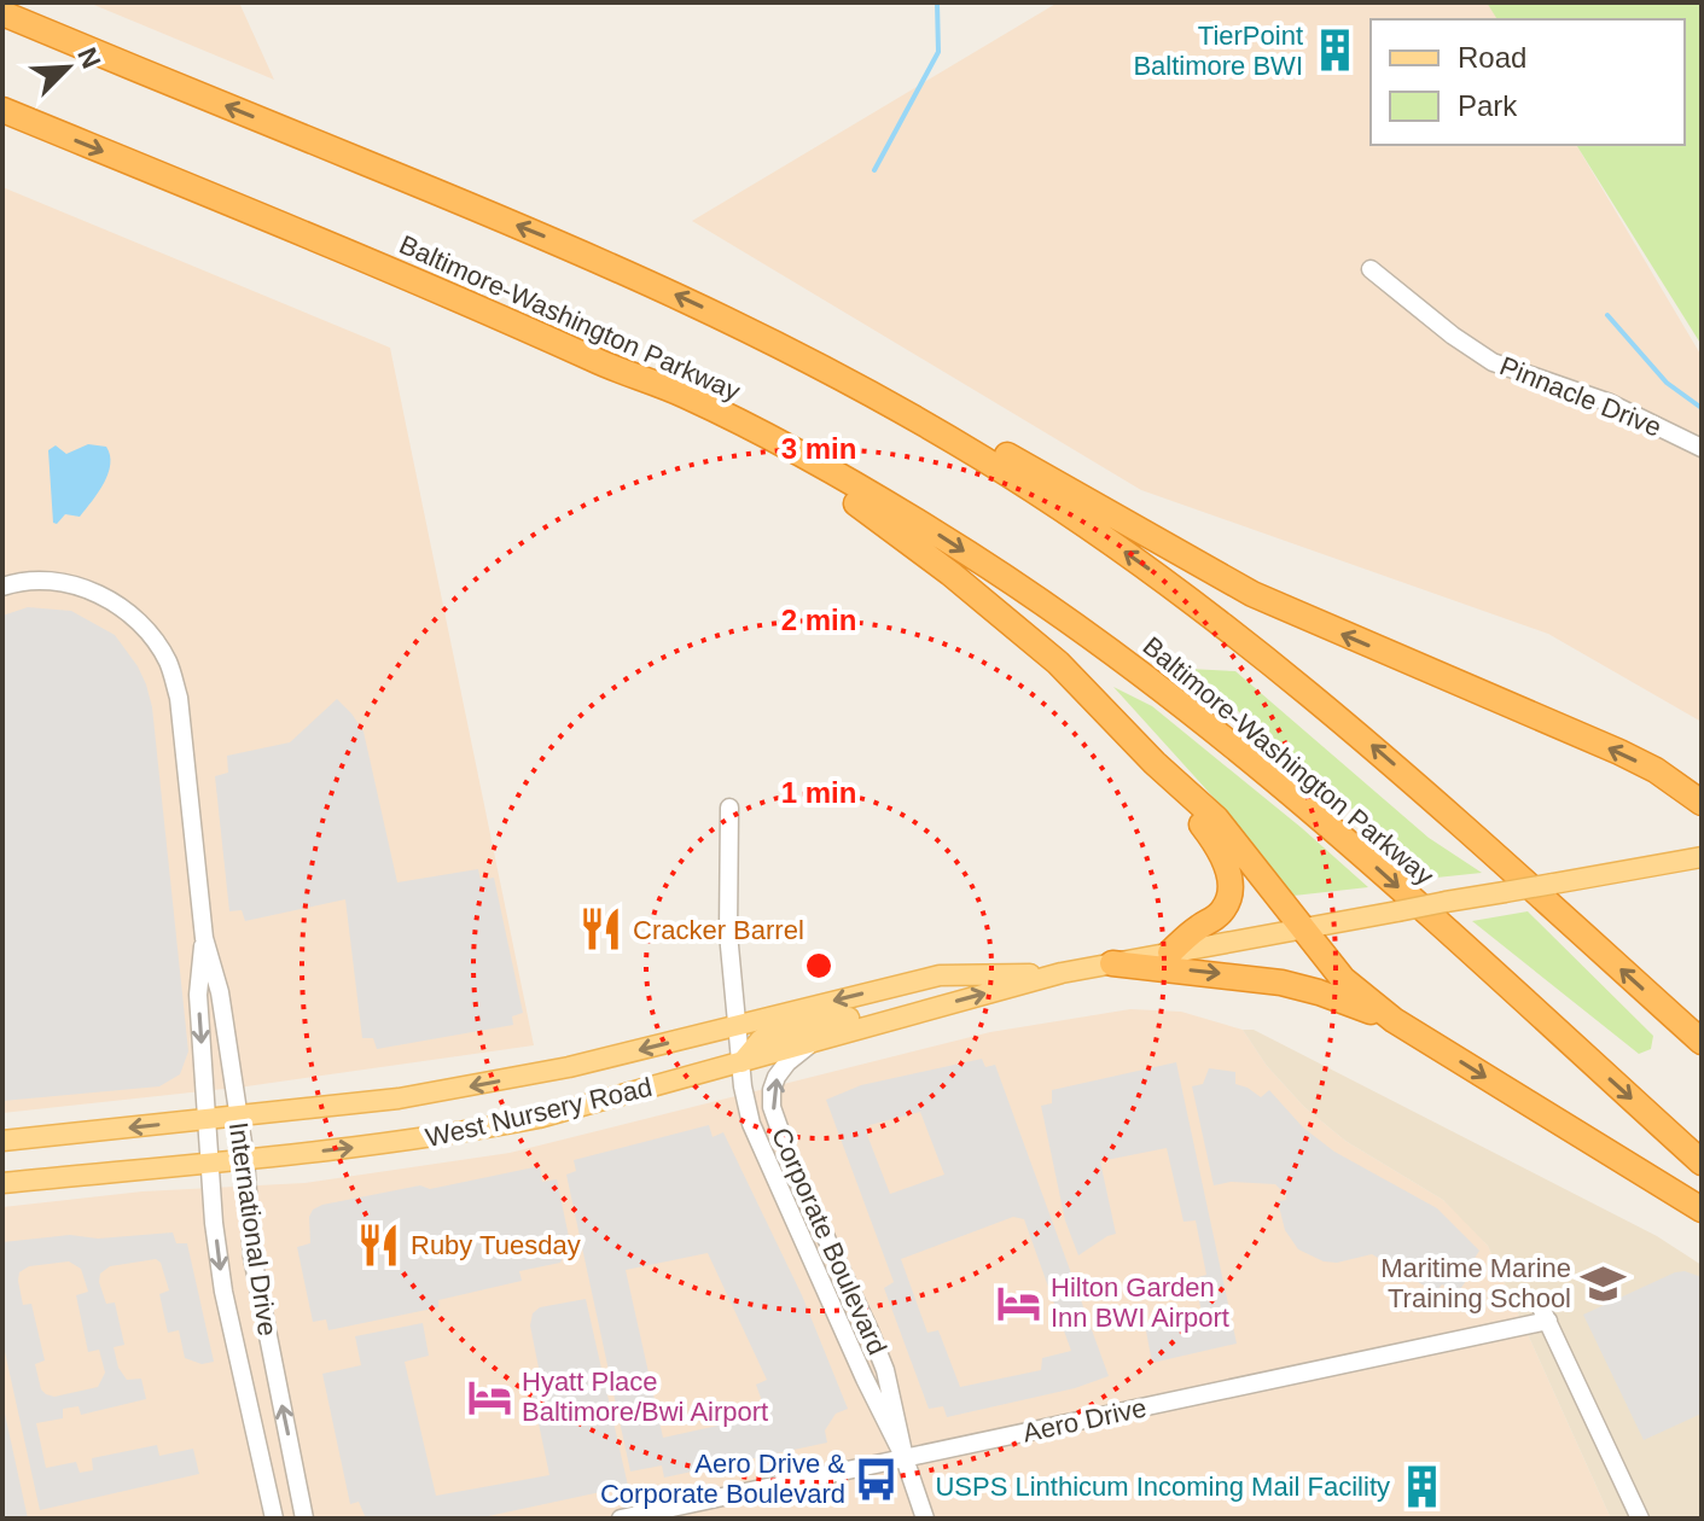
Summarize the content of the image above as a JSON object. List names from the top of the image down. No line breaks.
{"streets":{"highway":["Baltimore-Washington Parkway"],"main road":["West Nursery Road"],"street":["Pinnacle Drive","International Drive","Corporate Boulevard","Aero Drive"]},"crossings":[["West Nursery Road","International Drive"],["West Nursery Road","Corporate Boulevard"],["Corporate Boulevard","Aero Drive"]],"places":{"building":["TierPoint Baltimore BWI","USPS Linthicum Incoming Mail Facility"],"restaurant":["Cracker Barrel","Ruby Tuesday"],"school or university":["Maritime Marine Training School"],"hotel":["Hilton Garden Inn BWI Airport","Hyatt Place Baltimore/Bwi Airport"],"bus stop":["Aero Drive & Corporate Boulevard"]},"legend":["Road","Park"],"north":"top right","rings":["3 min","2 min","1 min"]}
